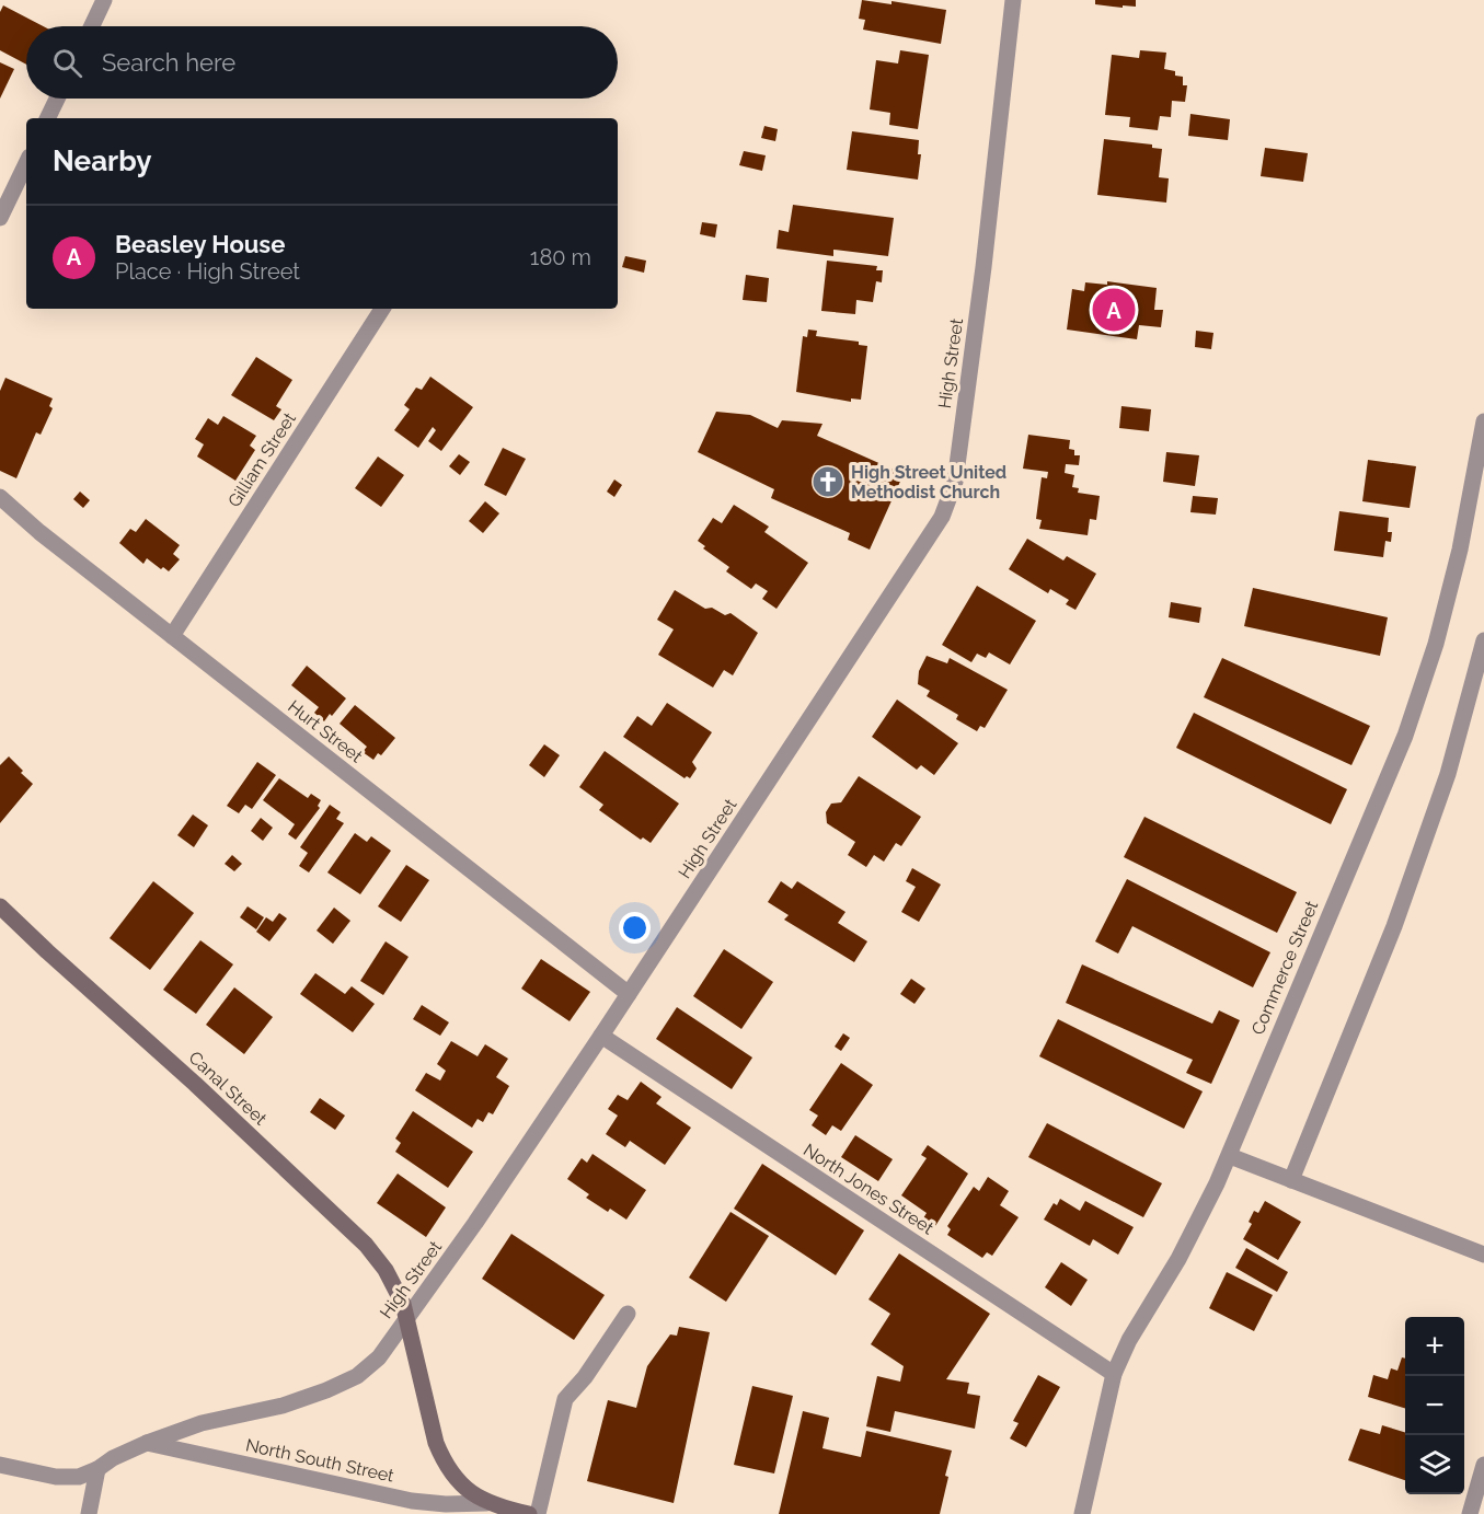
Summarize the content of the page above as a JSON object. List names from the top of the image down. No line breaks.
{"streets":{"main road":["Canal Street","North South Street"],"street":["High Street","Gilliam Street","Hurt Street","Commerce Street","North Jones Street"]},"crossings":[["High Street","Hurt Street"],["High Street","Canal Street"],["High Street","North Jones Street"],["High Street","North South Street"],["Gilliam Street","Hurt Street"],["Commerce Street","North Jones Street"],["Canal Street","North South Street"]],"places":{"church":["High Street United Methodist Church"]},"page":{"search":"Search here","heading":"Nearby","list":[{"mark":"A","name":"Beasley House","note":"Place · High Street","value":"180 m"}],"pins":"A","map_buttons":["+","−"]}}
